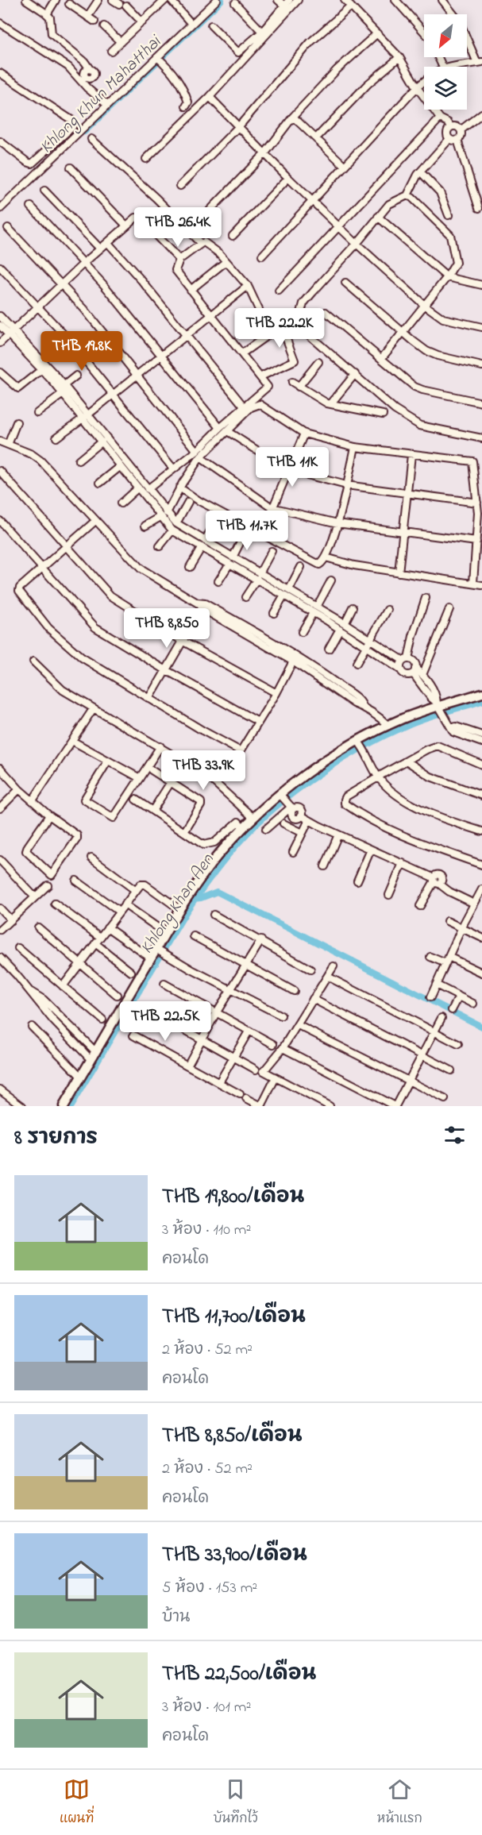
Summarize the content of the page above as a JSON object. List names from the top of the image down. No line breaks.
{"water":["Khlong Khun Mahatthai","Khlong Khan Aen"],"north":"bottom left","page":{"price":["THB 26.4K","THB 22.2K","THB 19.8K","THB 11K","THB 11.7K","THB 8,850","THB 33.9K","THB 22.5K"],"heading":"8 รายการ","list":[{"name":"THB 19,800/เดือน","note":"3 ห้อง · 110 m² · คอนโด"},{"name":"THB 11,700/เดือน","note":"2 ห้อง · 52 m² · คอนโด"},{"name":"THB 8,850/เดือน","note":"2 ห้อง · 52 m² · คอนโด"},{"name":"THB 33,900/เดือน","note":"5 ห้อง · 153 m² · บ้าน"},{"name":"THB 22,500/เดือน","note":"3 ห้อง · 101 m² · คอนโด"}],"tabs":["แผนที่","บันทึกไว้","หน้าแรก"]}}
